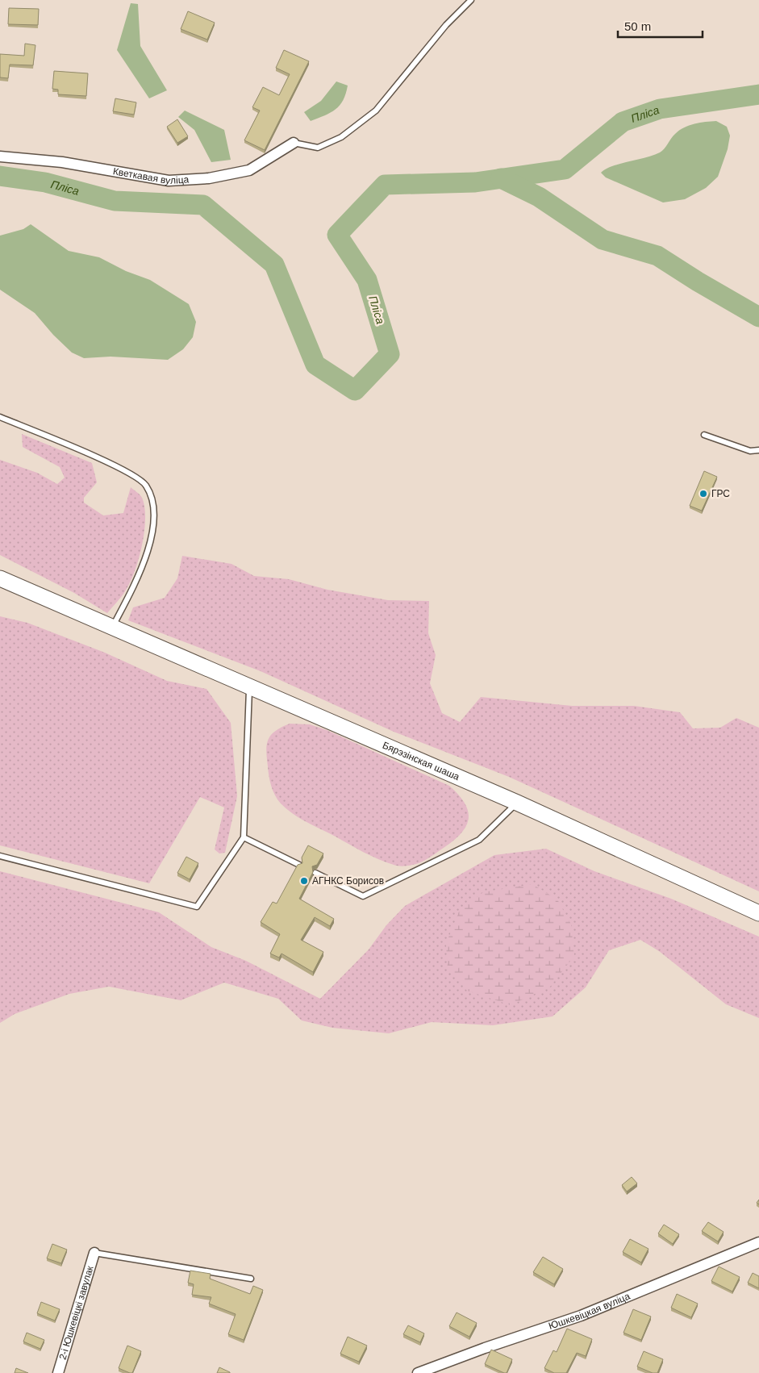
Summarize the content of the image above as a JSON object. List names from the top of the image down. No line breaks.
{"streets":{"main road":["Бярэзінская шаша"],"street":["Кветкавая вуліца","Юшкевіцкая вуліца","2-і Юшкевіцкі завулак"]},"water":["Пліса"],"places":["ГРС","АГНКС Борисов"],"scale_bar":"50 m"}
